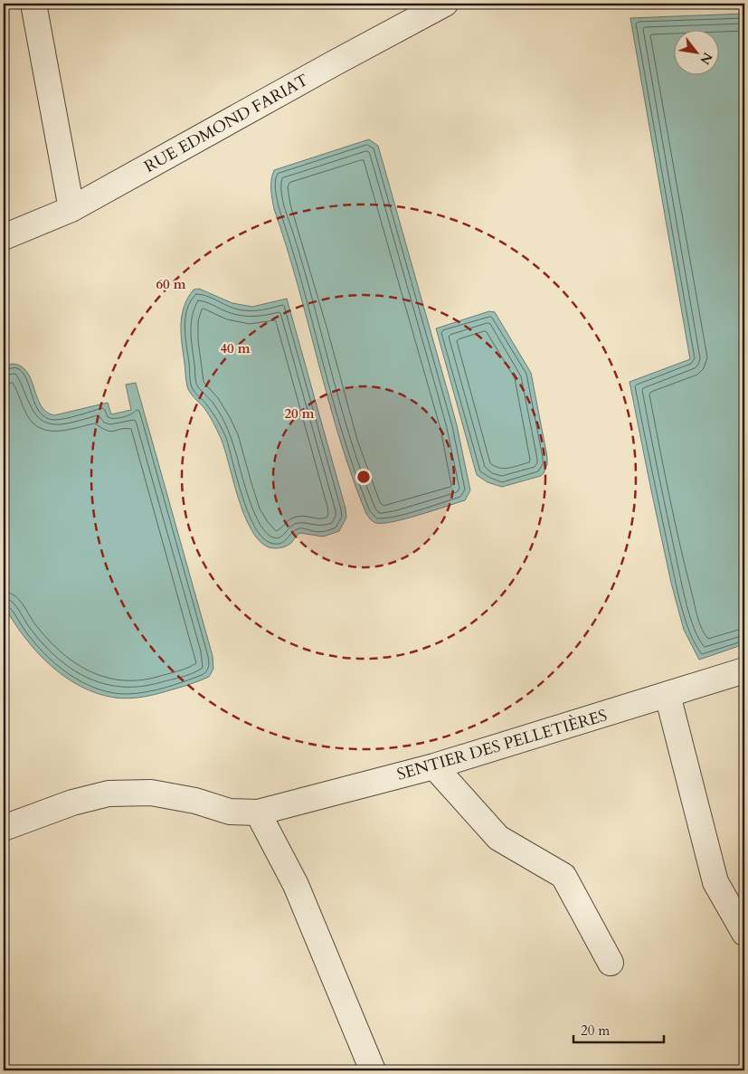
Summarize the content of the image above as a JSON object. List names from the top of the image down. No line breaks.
{"streets":{"street":["RUE EDMOND FARIAT","SENTIER DES PELLETIÈRES"]},"scale_bar":"20 m","north":"bottom right","rings":["60 m","40 m","20 m"]}
